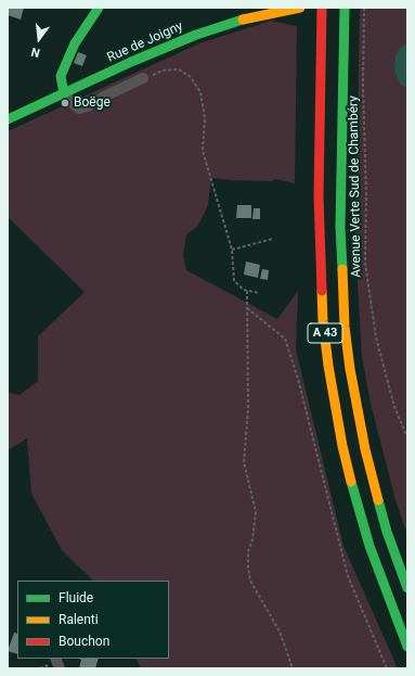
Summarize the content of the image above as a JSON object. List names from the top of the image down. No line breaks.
{"streets":{"main road":["Rue de Joigny","A 43"],"path":["Avenue Verte Sud de Chambéry"]},"places":["Boëge"],"legend":["Fluide","Ralenti","Bouchon"],"north":"bottom"}
